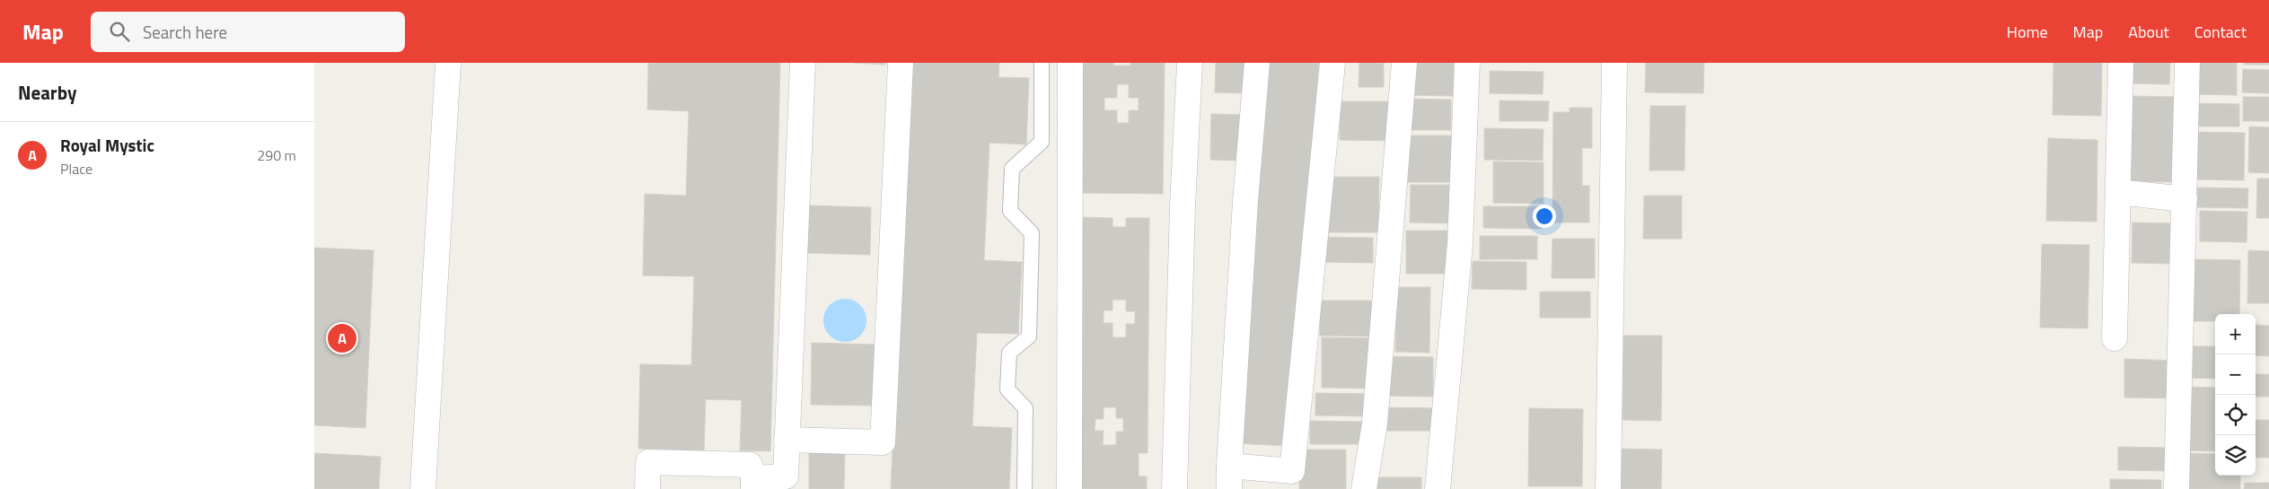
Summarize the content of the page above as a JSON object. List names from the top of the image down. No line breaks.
{"page":{"header":"Map","search":"Search here","nav":["Home","Map","About","Contact"],"heading":"Nearby","list":[{"mark":"A","name":"Royal Mystic","note":"Place","value":"290 m"}],"map_buttons":["+","−"],"pins":"A"}}
